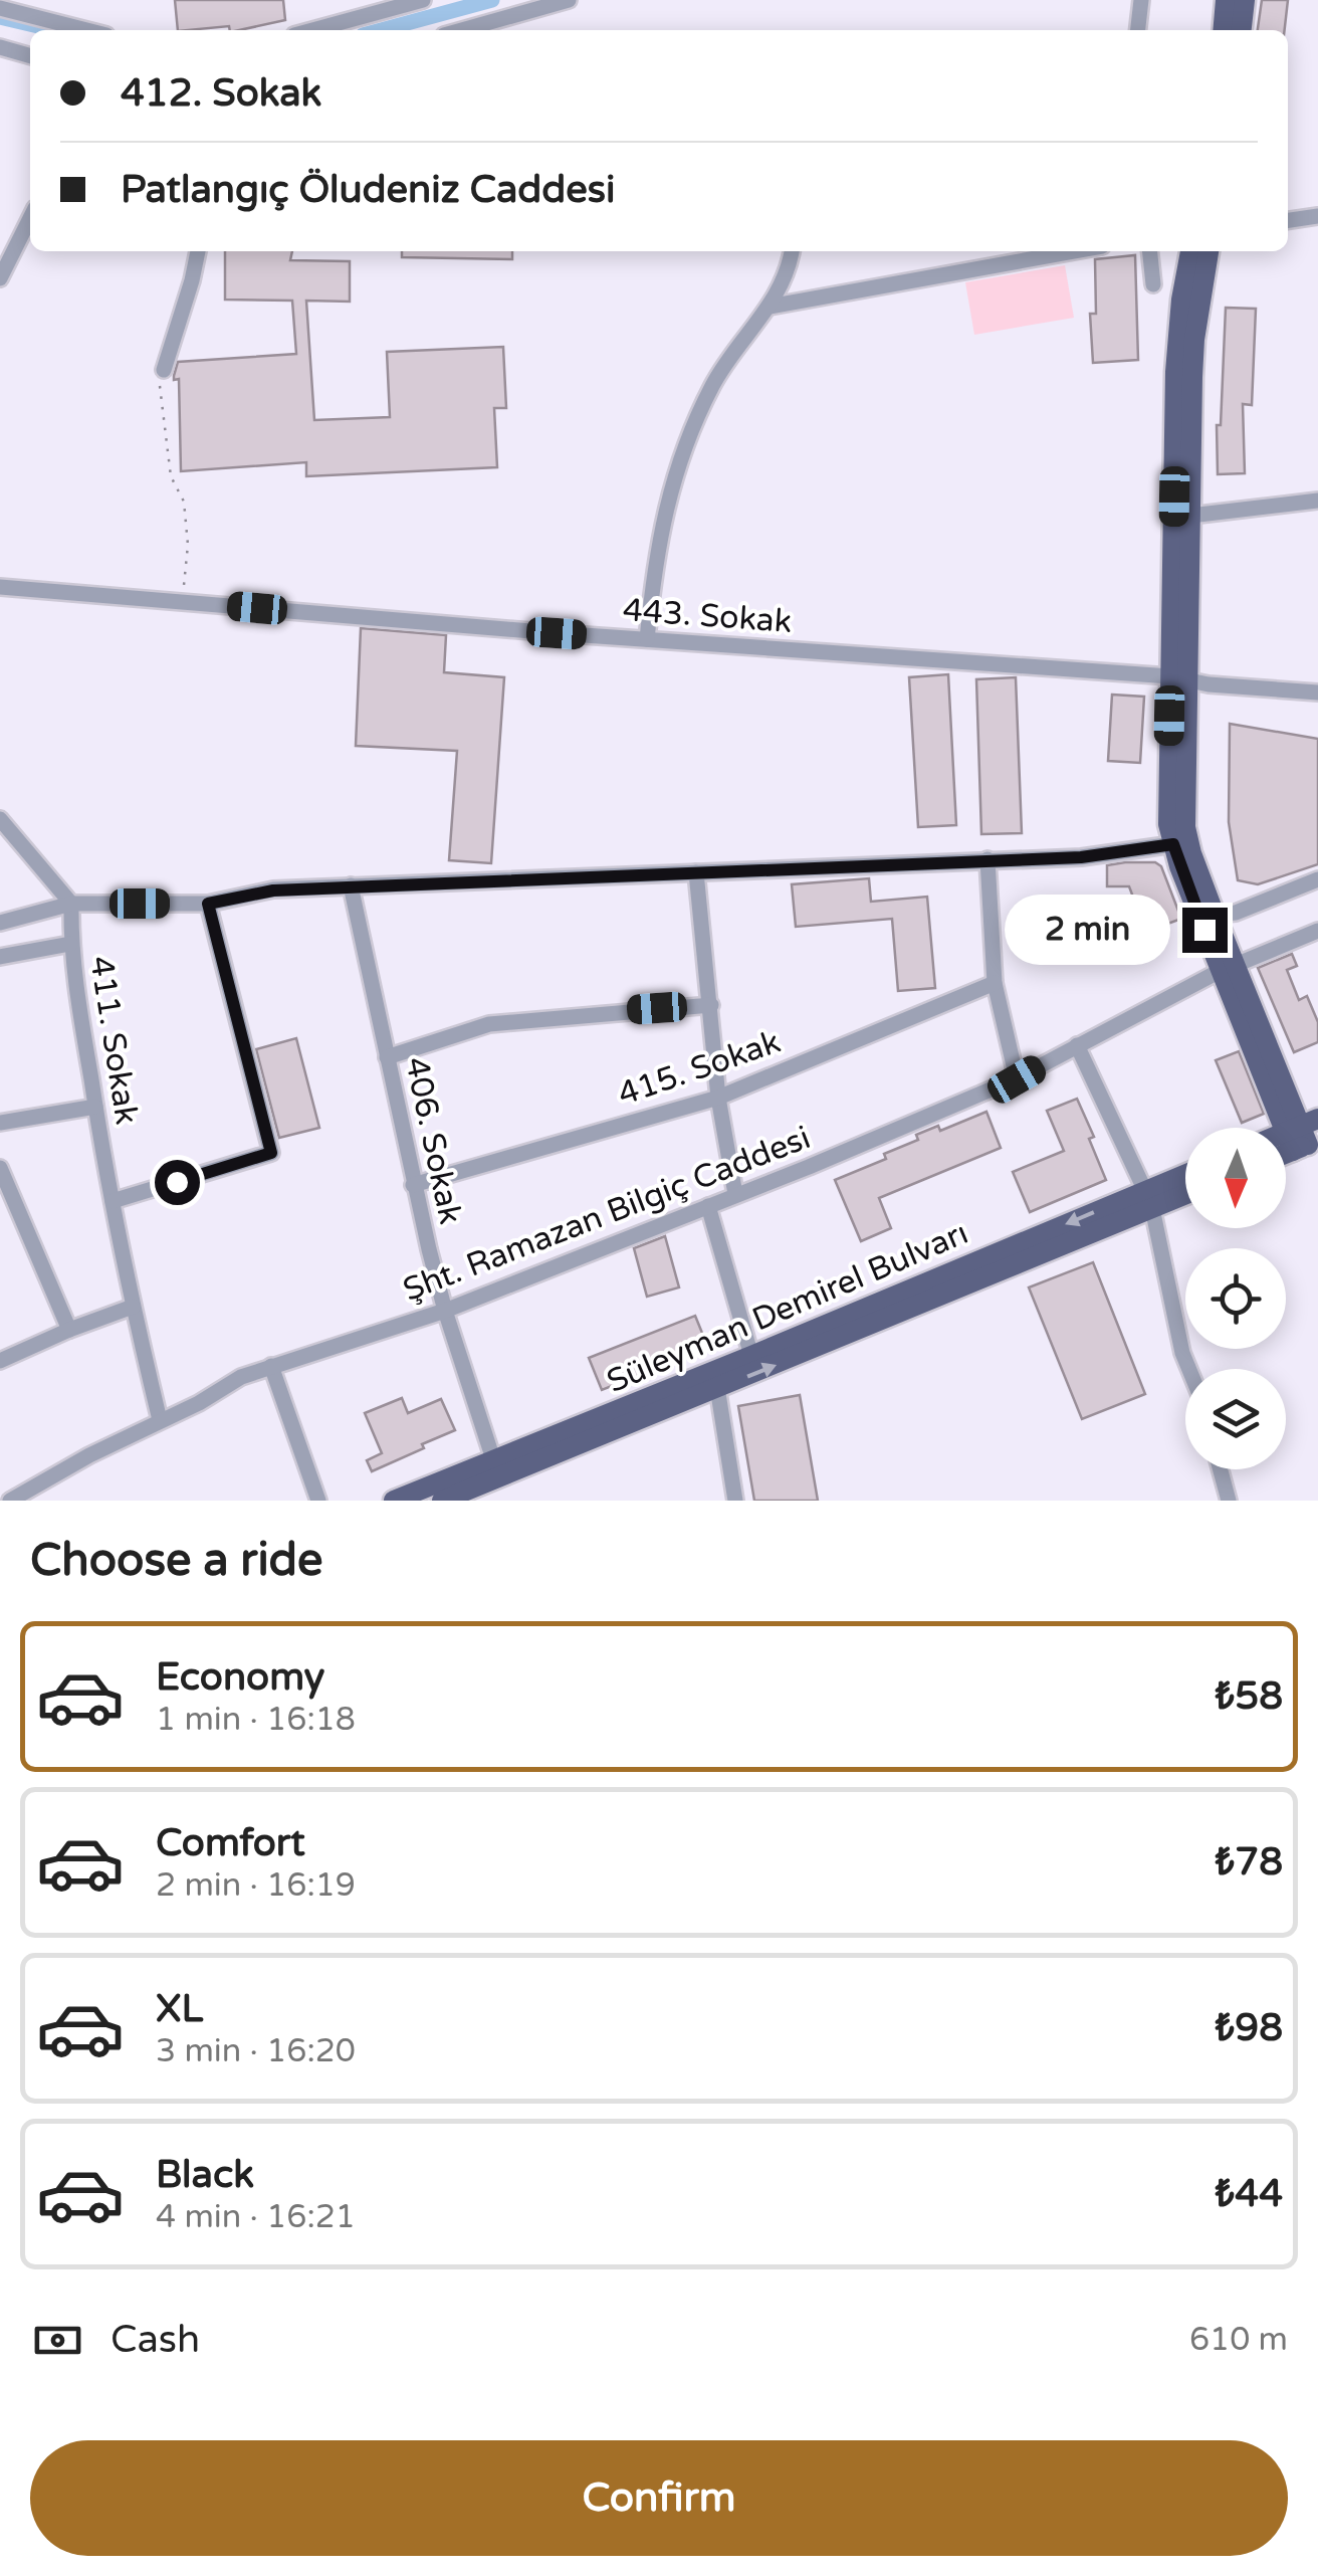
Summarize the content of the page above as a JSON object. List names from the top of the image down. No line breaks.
{"streets":{"main road":["Süleyman Demirel Bulvarı"],"street":["443. Sokak","411. Sokak","415. Sokak","406. Sokak","Şht. Ramazan Bilgiç Caddesi"]},"crossings":[["411. Sokak","Şht. Ramazan Bilgiç Caddesi"],["415. Sokak","406. Sokak"],["406. Sokak","Şht. Ramazan Bilgiç Caddesi"],["406. Sokak","Süleyman Demirel Bulvarı"]],"north":"bottom","page":{"banner":["412. Sokak","Patlangıç Öludeniz Caddesi"],"bubble":"2 min","heading":"Choose a ride","list":[{"name":"Economy","note":"1 min · 16:18","value":"₺58"},{"name":"Comfort","note":"2 min · 16:19","value":"₺78"},{"name":"XL","note":"3 min · 16:20","value":"₺98"},{"name":"Black","note":"4 min · 16:21","value":"₺44"}],"pay":["Cash","610 m"],"buttons":"Confirm"}}
